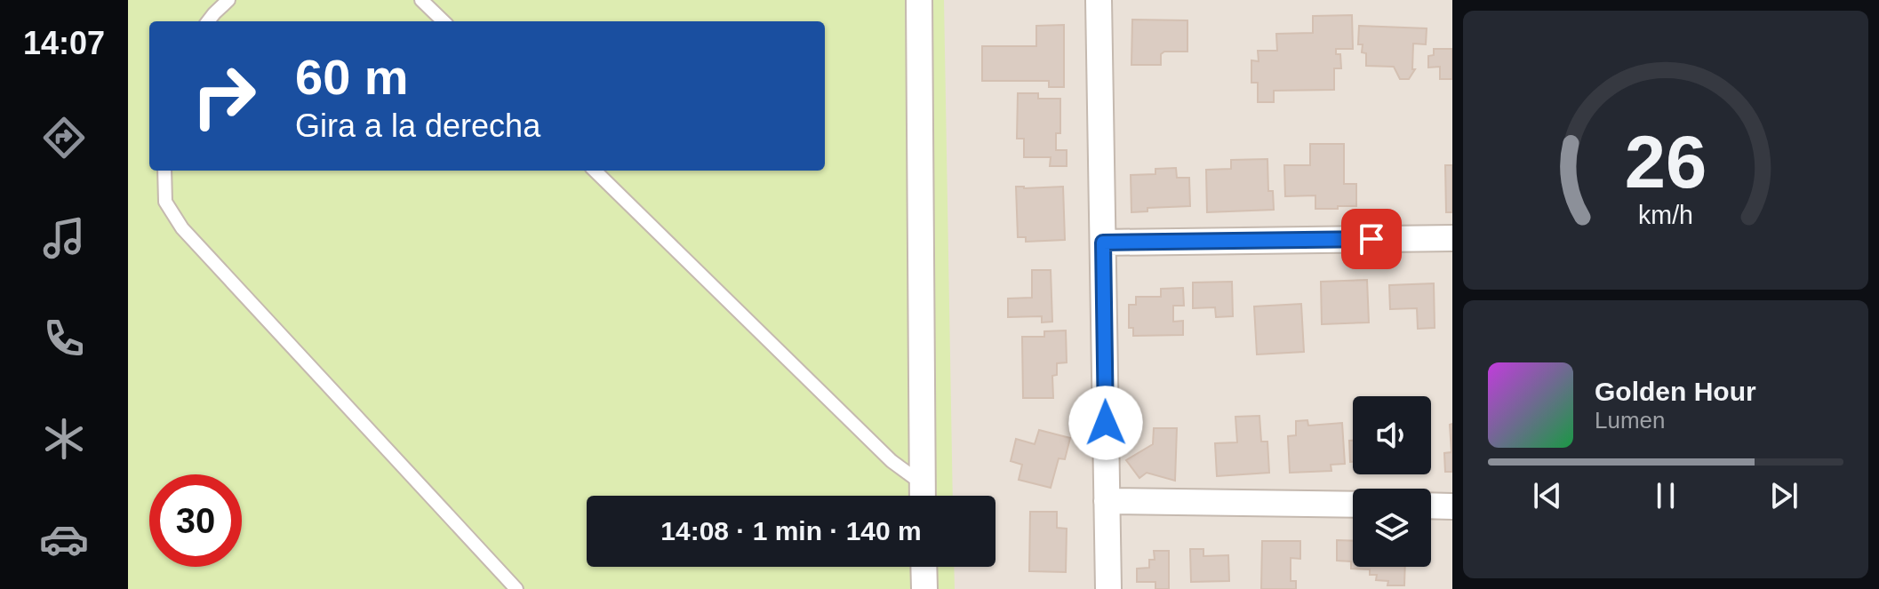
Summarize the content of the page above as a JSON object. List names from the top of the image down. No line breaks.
{"page":{"tabs":"14:07","turn":["60 m","Gira a la derecha"],"song":["Golden Hour","Lumen"],"limit":"30","trip":"14:08 · 1 min · 140 m","gauge":["26","km/h"]}}
